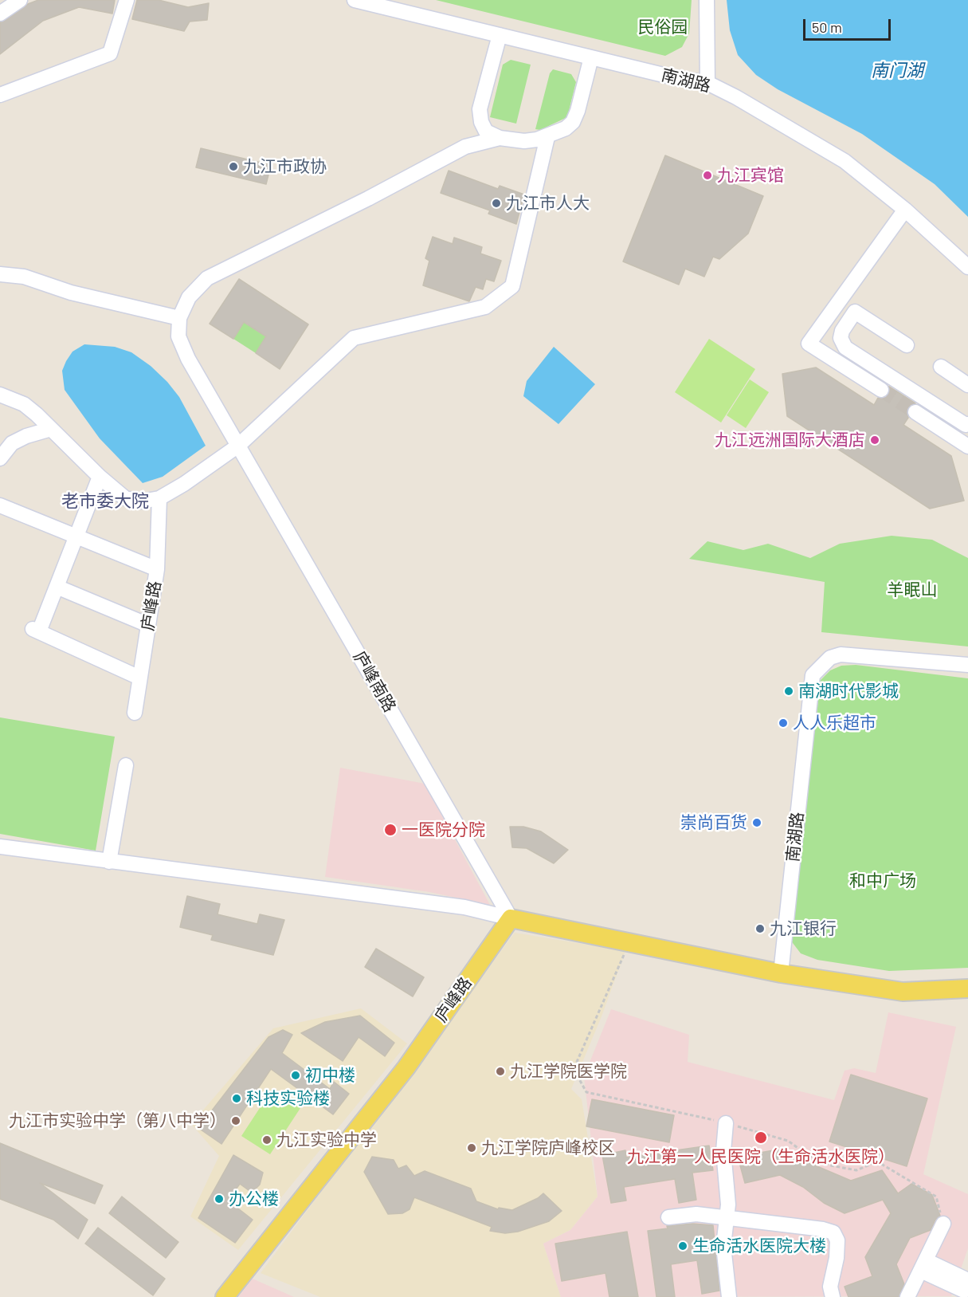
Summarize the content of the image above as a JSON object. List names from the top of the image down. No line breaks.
{"streets":{"main road":["庐峰路"],"street":["南湖路","庐峰南路"]},"crossings":[["庐峰路","庐峰南路"]],"districts":["老市委大院"],"water":["南门湖"],"parks":["民俗园","羊眠山","和中广场"],"places":["九江市政协","九江宾馆","九江市人大","九江远洲国际大酒店","南湖时代影城","人人乐超市","崇尚百货","一医院分院","九江银行","九江学院医学院","初中楼","科技实验楼","九江市实验中学（第八中学）","九江第一人民医院（生命活水医院）","九江实验中学","九江学院庐峰校区","办公楼","生命活水医院大楼"],"scale_bar":"50 m"}
